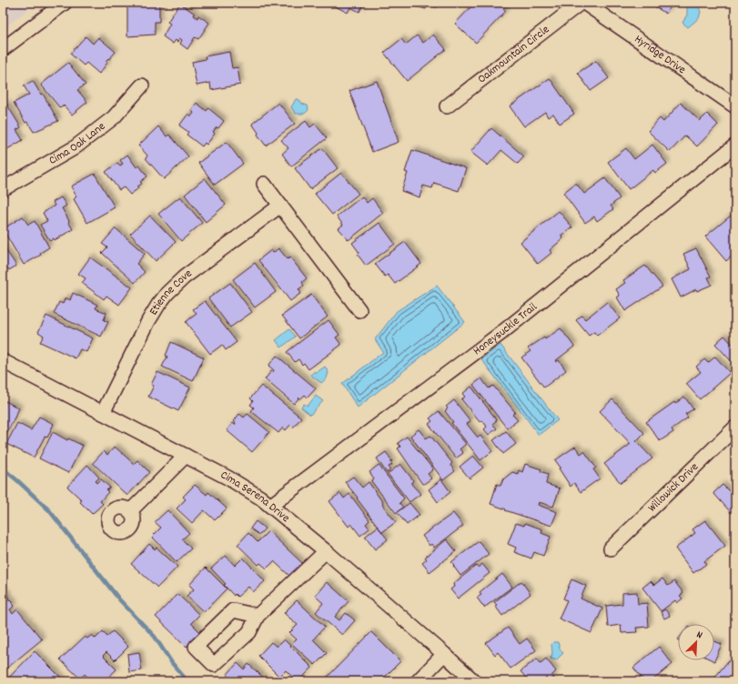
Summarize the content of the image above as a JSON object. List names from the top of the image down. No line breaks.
{"streets":{"street":["Oakmountain Circle","Hyridge Drive","Cima Oak Lane","Etienne Cove","Honeysuckle Trail","Willowick Drive","Cima Serena Drive"]},"crossings":[["Etienne Cove","Cima Serena Drive"],["Honeysuckle Trail","Cima Serena Drive"]],"north":"top right"}
